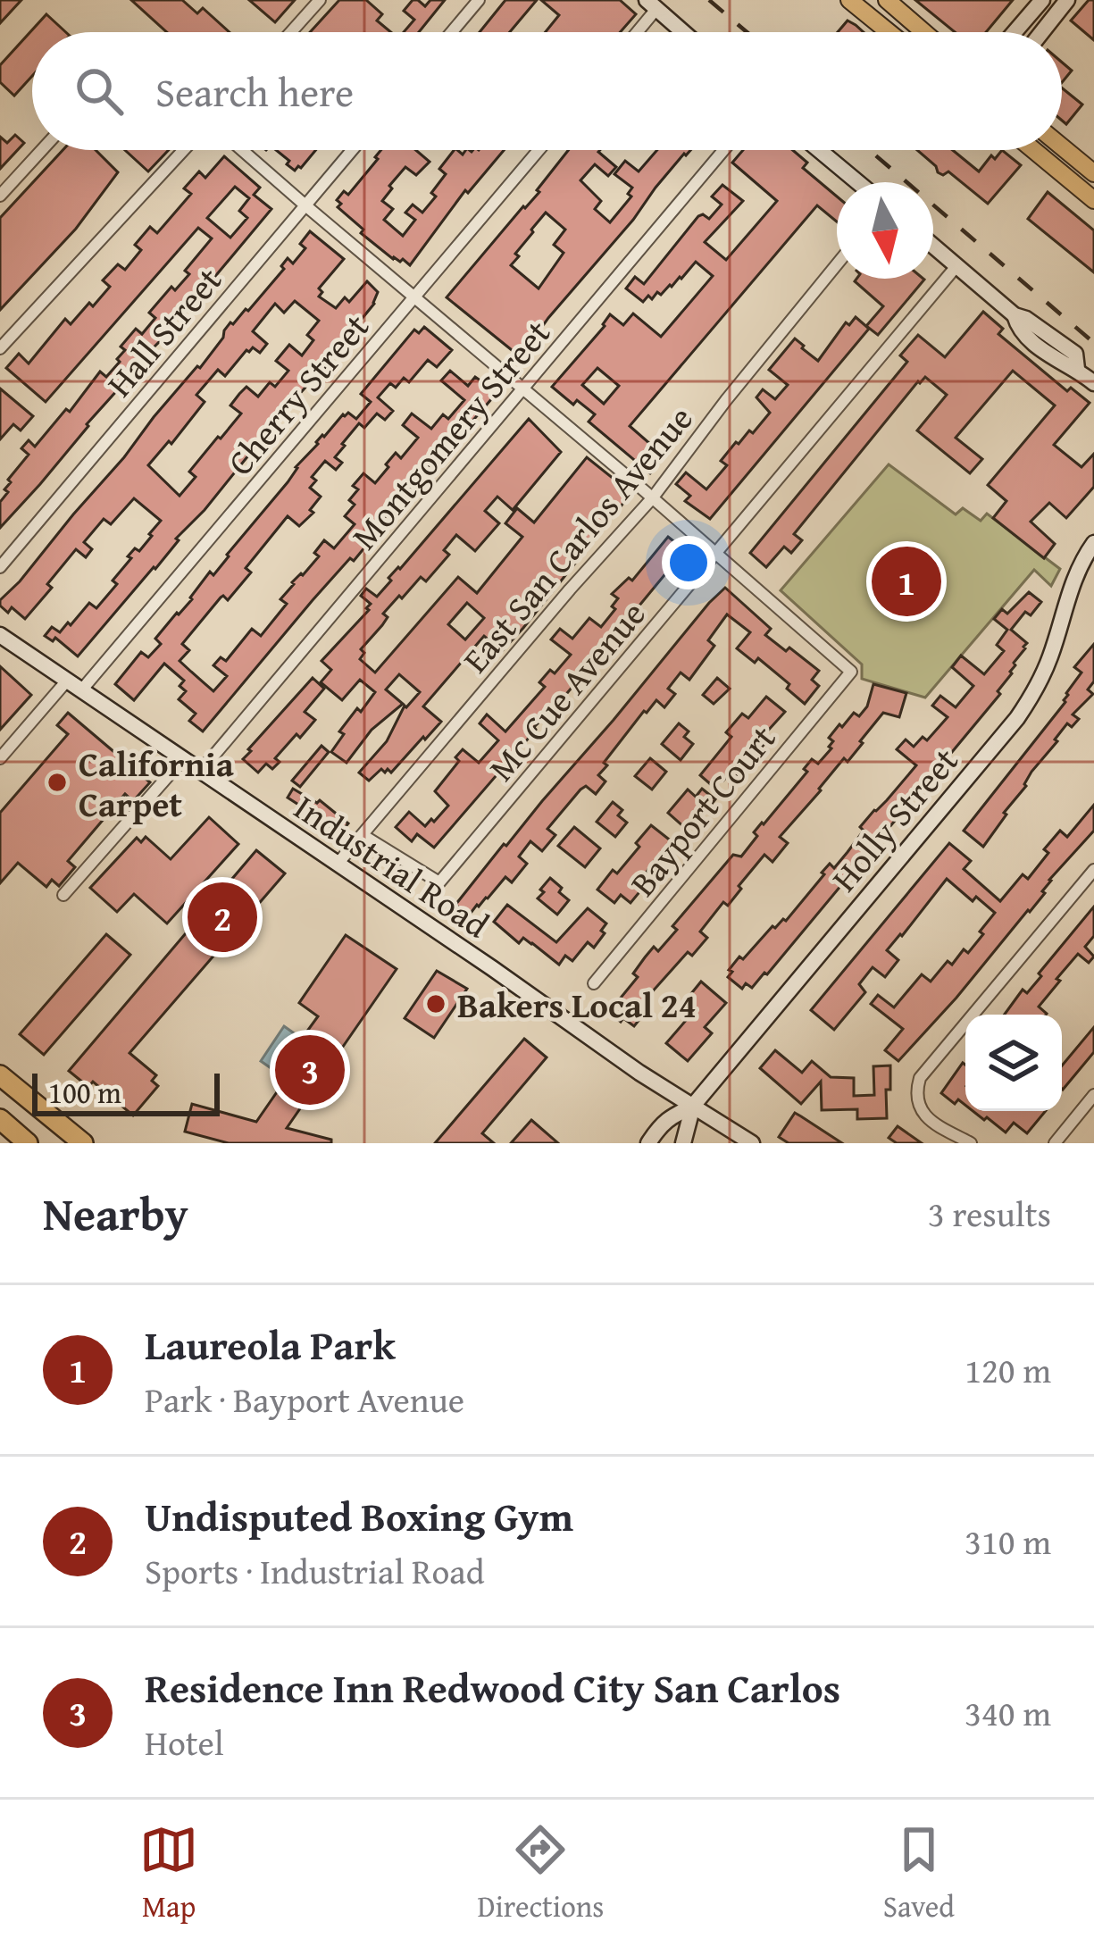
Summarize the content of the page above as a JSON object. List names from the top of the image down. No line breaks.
{"streets":{"main road":["Holly Street","Industrial Road"],"street":["Hall Street","Cherry Street","Montgomery Street","East San Carlos Avenue","Mc Cue Avenue","Bayport Court"]},"crossings":[["Cherry Street","Industrial Road"],["Montgomery Street","Industrial Road"],["East San Carlos Avenue","Mc Cue Avenue"],["East San Carlos Avenue","Industrial Road"],["Mc Cue Avenue","Bayport Court"],["Holly Street","Industrial Road"]],"places":["California Carpet","Bakers Local 24"],"scale_bar":"100 m","north":"bottom","page":{"search":"Search here","pins":["1","2","3"],"scale":"100 m","heading":["Nearby","3 results"],"list":[{"mark":"1","name":"Laureola Park","note":"Park · Bayport Avenue","value":"120 m"},{"mark":"2","name":"Undisputed Boxing Gym","note":"Sports · Industrial Road","value":"310 m"},{"mark":"3","name":"Residence Inn Redwood City San Carlos","note":"Hotel","value":"340 m"}],"nav":["Map","Directions","Saved"]}}
